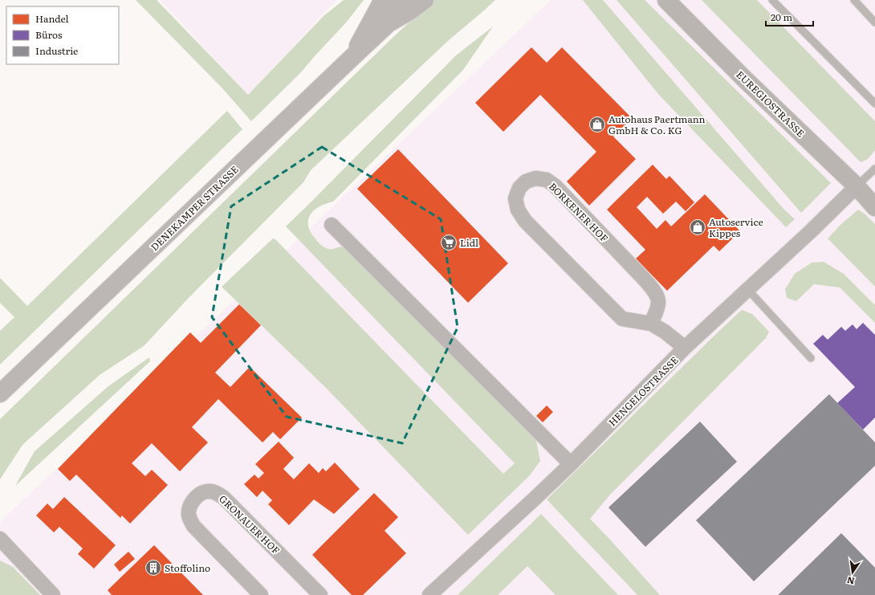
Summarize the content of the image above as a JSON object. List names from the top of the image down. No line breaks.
{"streets":{"main road":["EUREGIOSTRASSE"],"street":["DENEKAMPER STRASSE","BORKENER HOF","HENGELOSTRASSE","GRONAUER HOF"]},"crossings":[["EUREGIOSTRASSE","HENGELOSTRASSE"],["BORKENER HOF","HENGELOSTRASSE"]],"places":{"shop":["Autohaus Paertmann GmbH & Co. KG","Autoservice Kippes"],"supermarket":["Lidl"],"building":["Stoffolino"]},"legend":["Handel","Büros","Industrie"],"scale_bar":"20 m","north":"bottom"}
